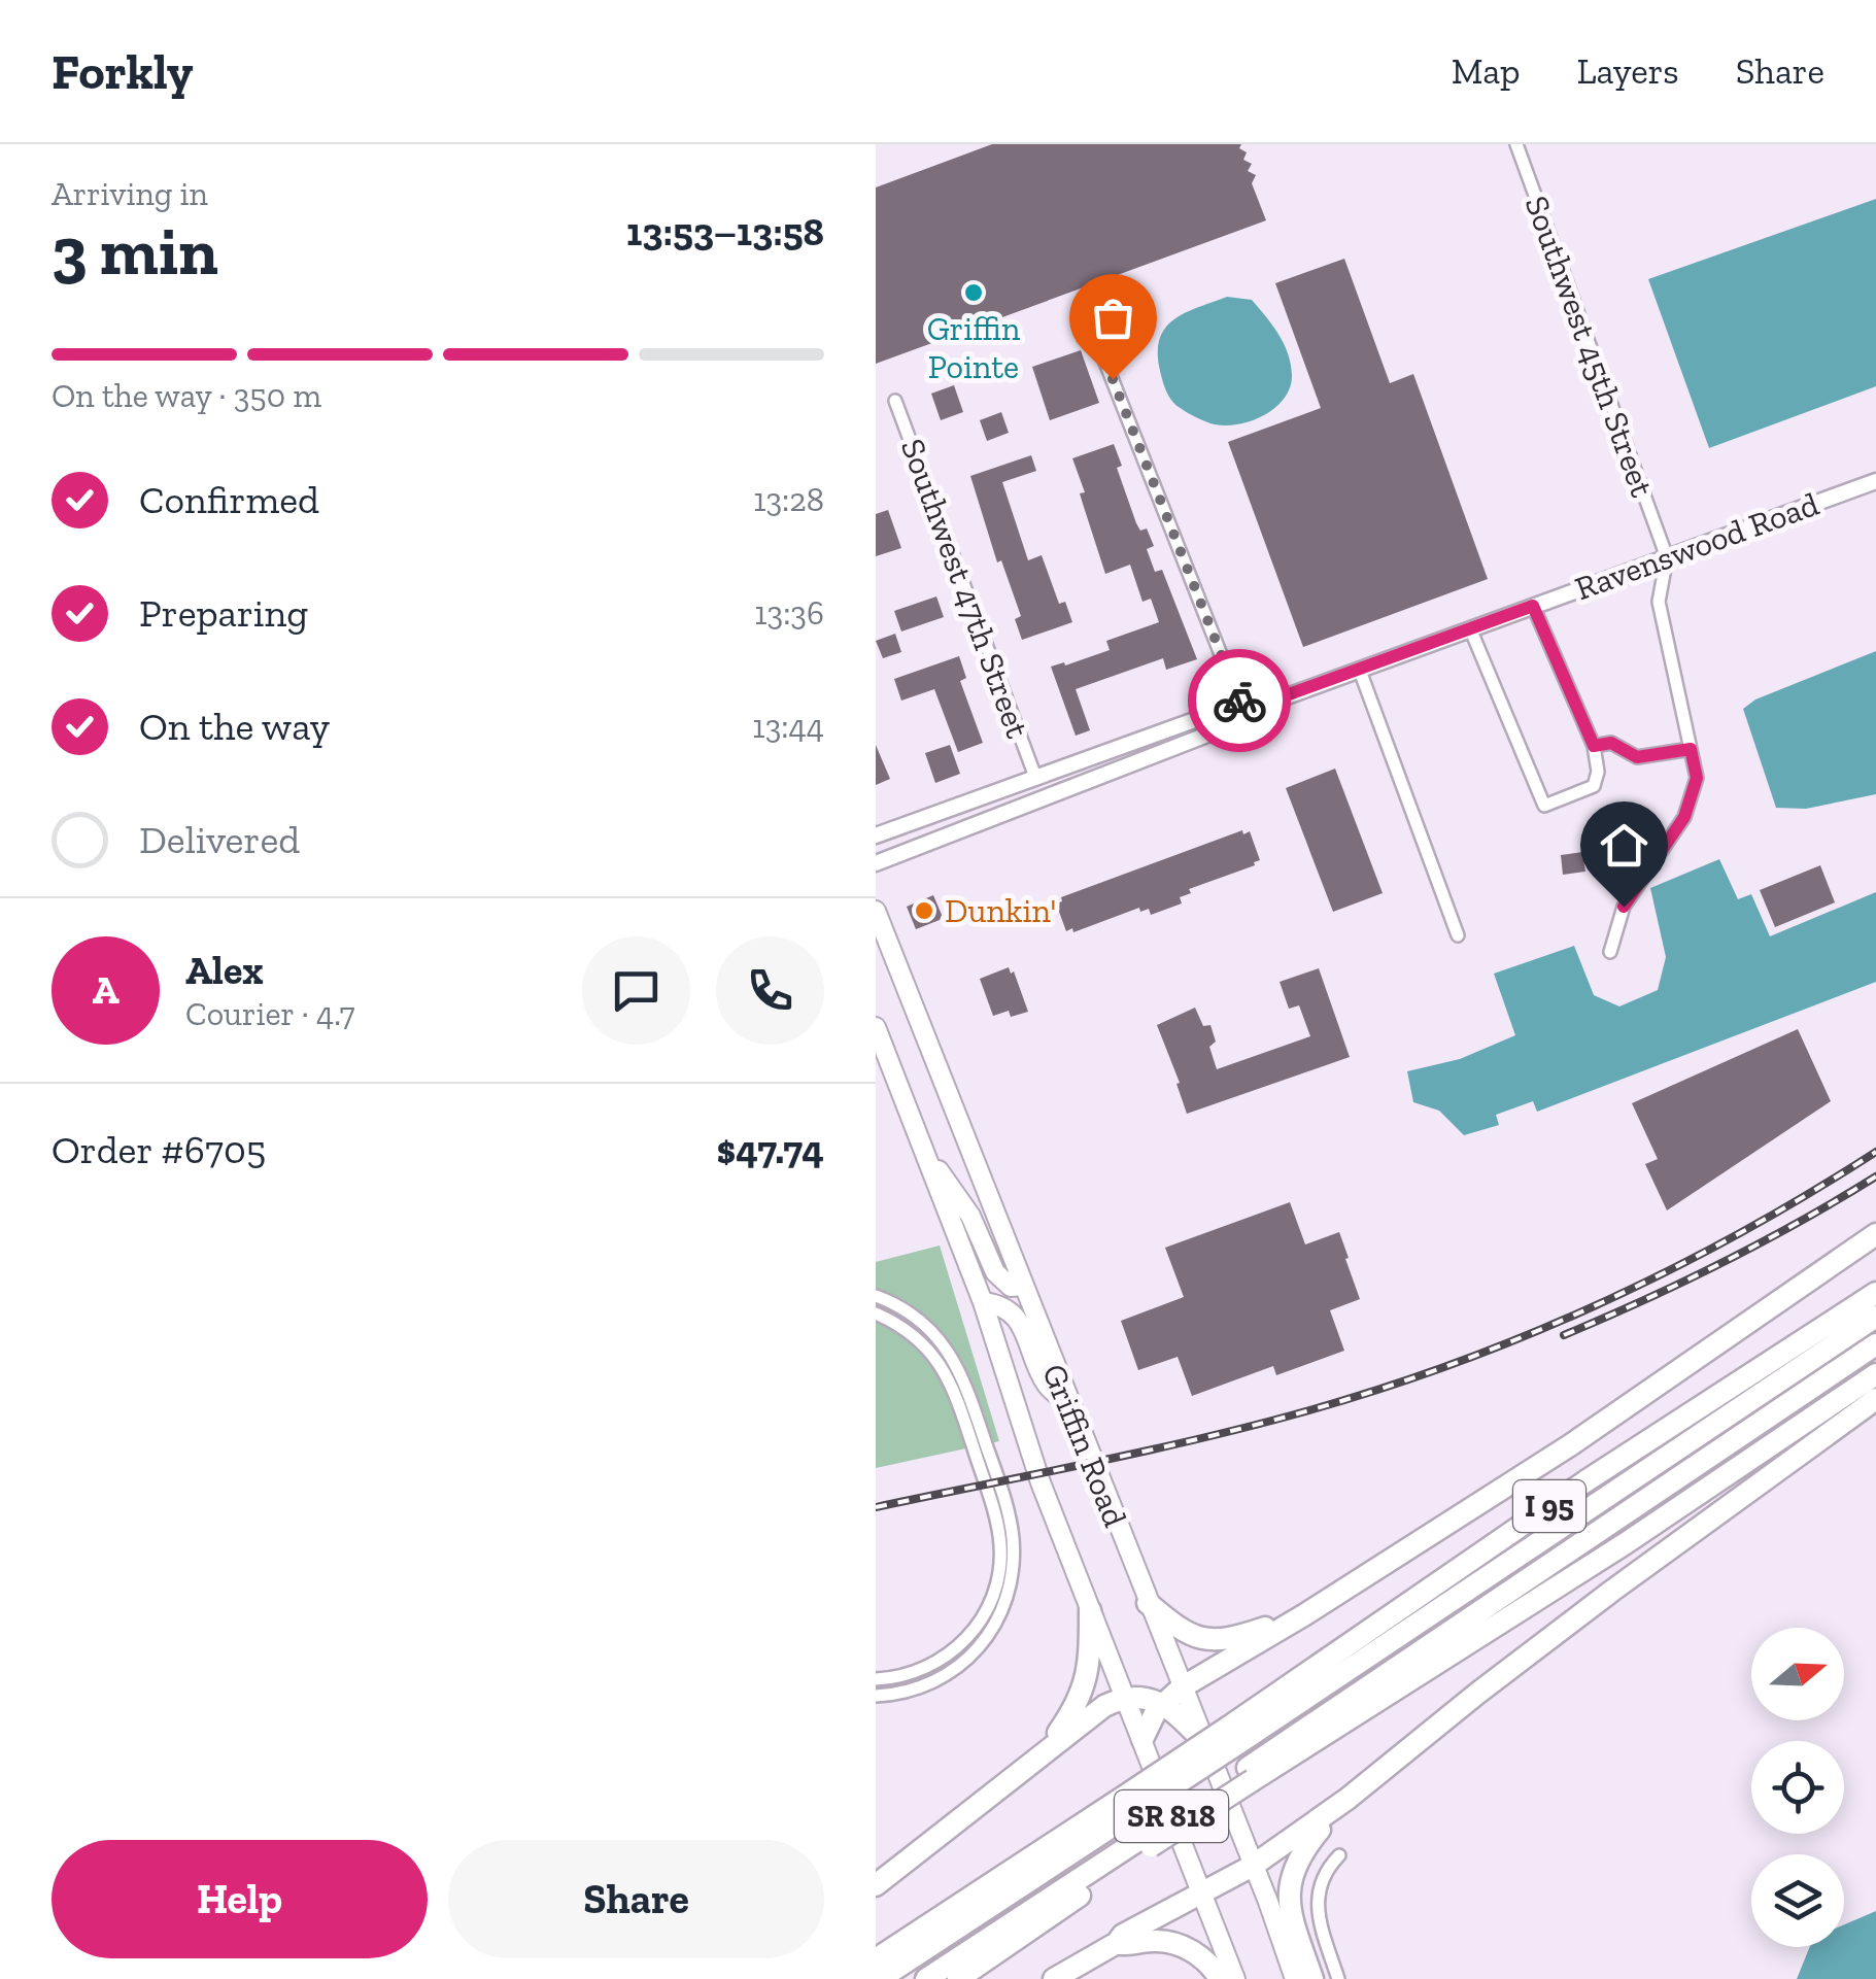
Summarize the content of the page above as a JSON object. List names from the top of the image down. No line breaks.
{"streets":{"highway":["I 95"],"main road":["Griffin Road","SR 818"],"street":["Southwest 45th Street","Ravenswood Road","Southwest 47th Street"]},"crossings":[["Southwest 45th Street","Ravenswood Road"],["Ravenswood Road","Southwest 47th Street"]],"places":["Griffin Pointe","Dunkin'"],"north":"right","page":{"header":"Forkly","nav":["Map","Layers","Share"],"heading":["3 min","Arriving in","13:53–13:58"],"panel":["Alex","Courier · 4.7","Order #6705","$47.74"],"bar":"On the way · 350 m","list":[["Confirmed","13:28"],["Preparing","13:36"],["On the way","13:44"],"Delivered"],"round":"A","buttons":["Help","Share"]}}
